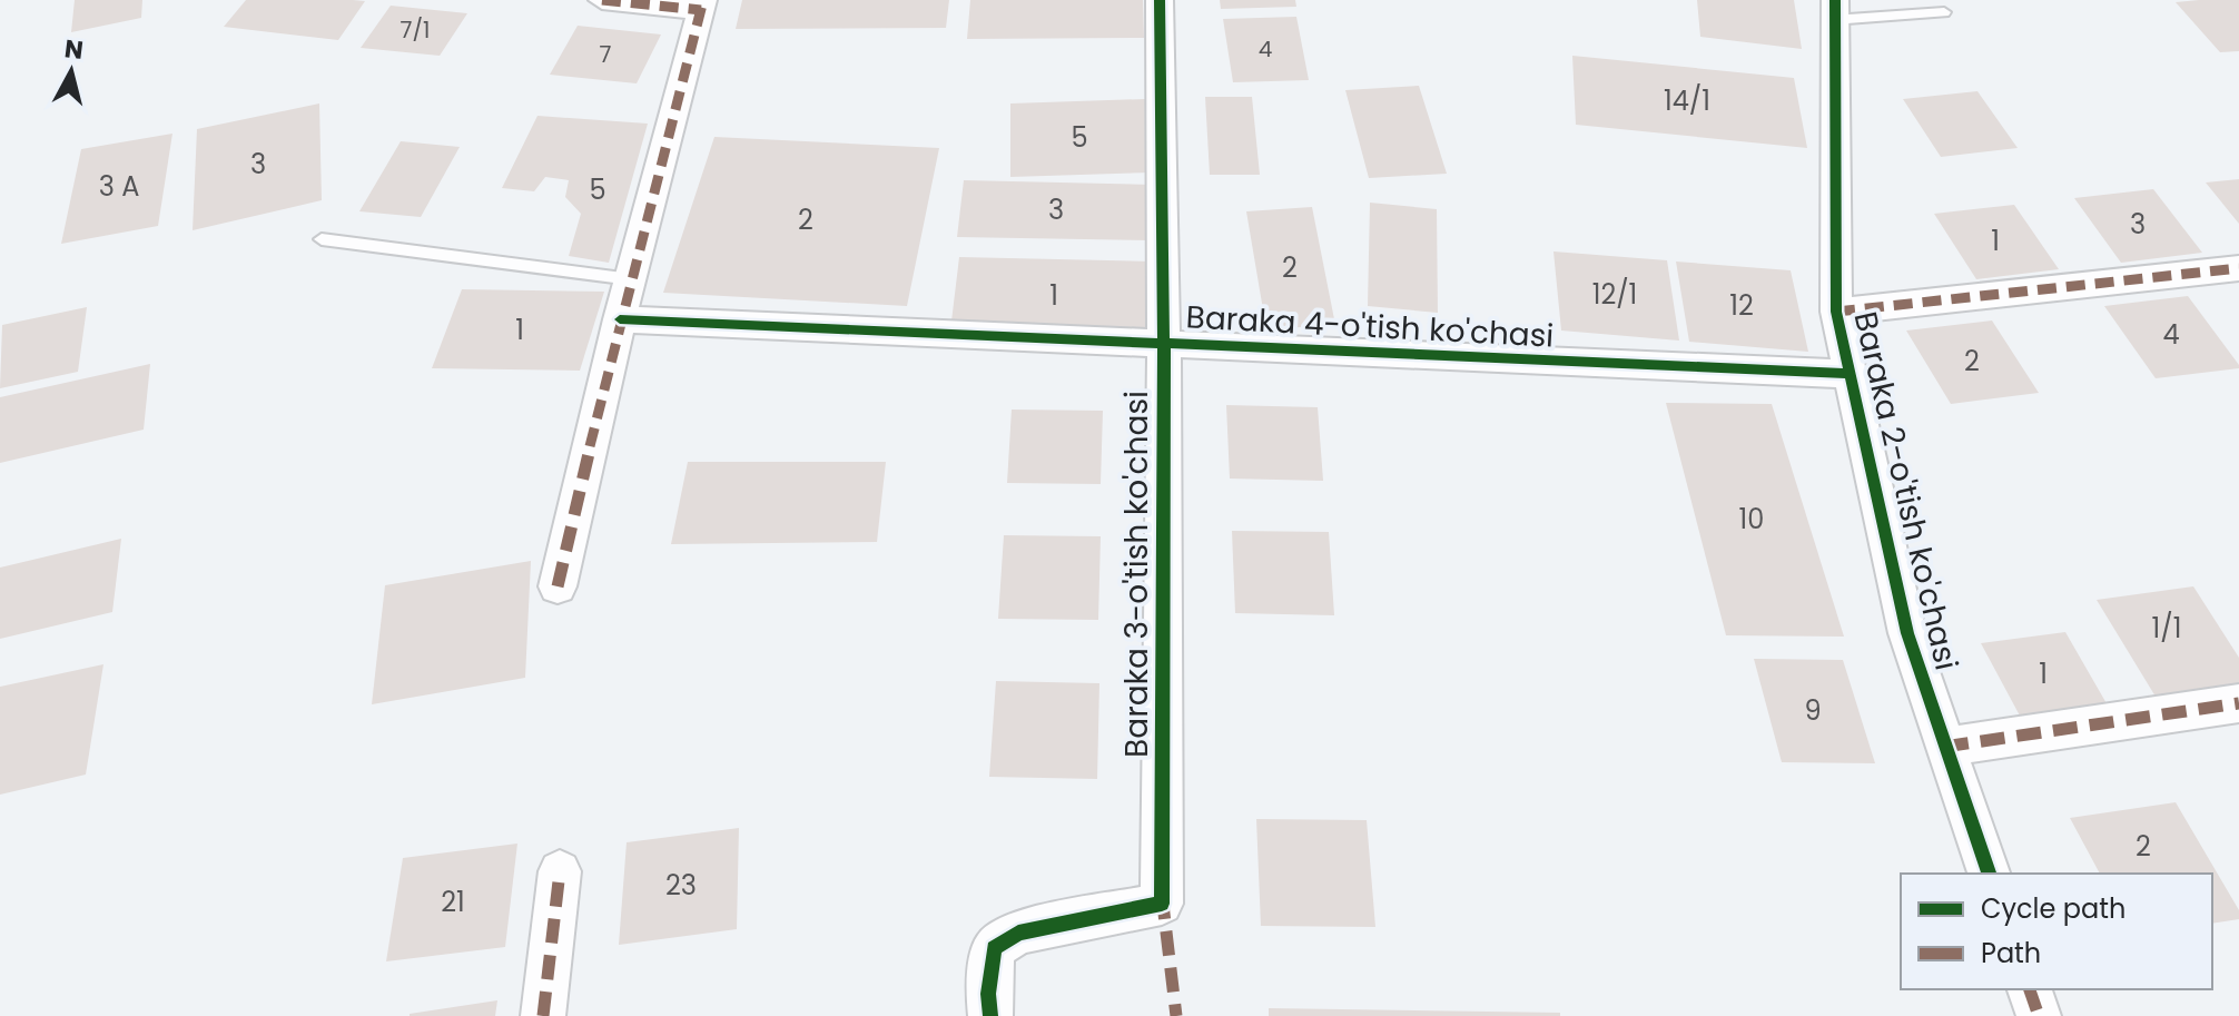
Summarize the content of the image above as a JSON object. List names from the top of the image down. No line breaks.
{"streets":{"street":["Baraka 4-o'tish ko'chasi","Baraka 2-o'tish ko'chasi","Baraka 3-o'tish ko'chasi"]},"crossings":[["Baraka 4-o'tish ko'chasi","Baraka 2-o'tish ko'chasi"],["Baraka 4-o'tish ko'chasi","Baraka 3-o'tish ko'chasi"]],"house_numbers":["7/1","4","7","14/1","5","3","3 A","5","3","2","3","1","2","12/1","1","12","1","4","2","10","1/1","1","9","2","23","21"],"legend":["Cycle path","Path"],"north":"top"}
